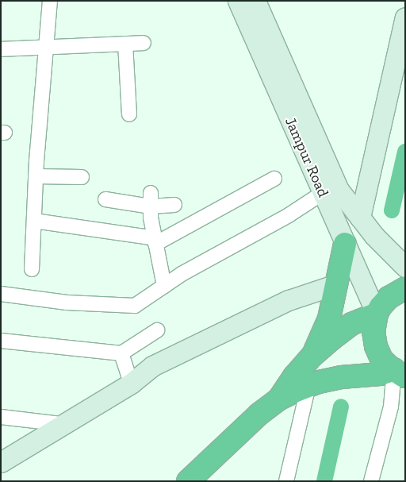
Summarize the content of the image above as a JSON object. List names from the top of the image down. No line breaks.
{"streets":{"main road":["Jampur Road"]}}
